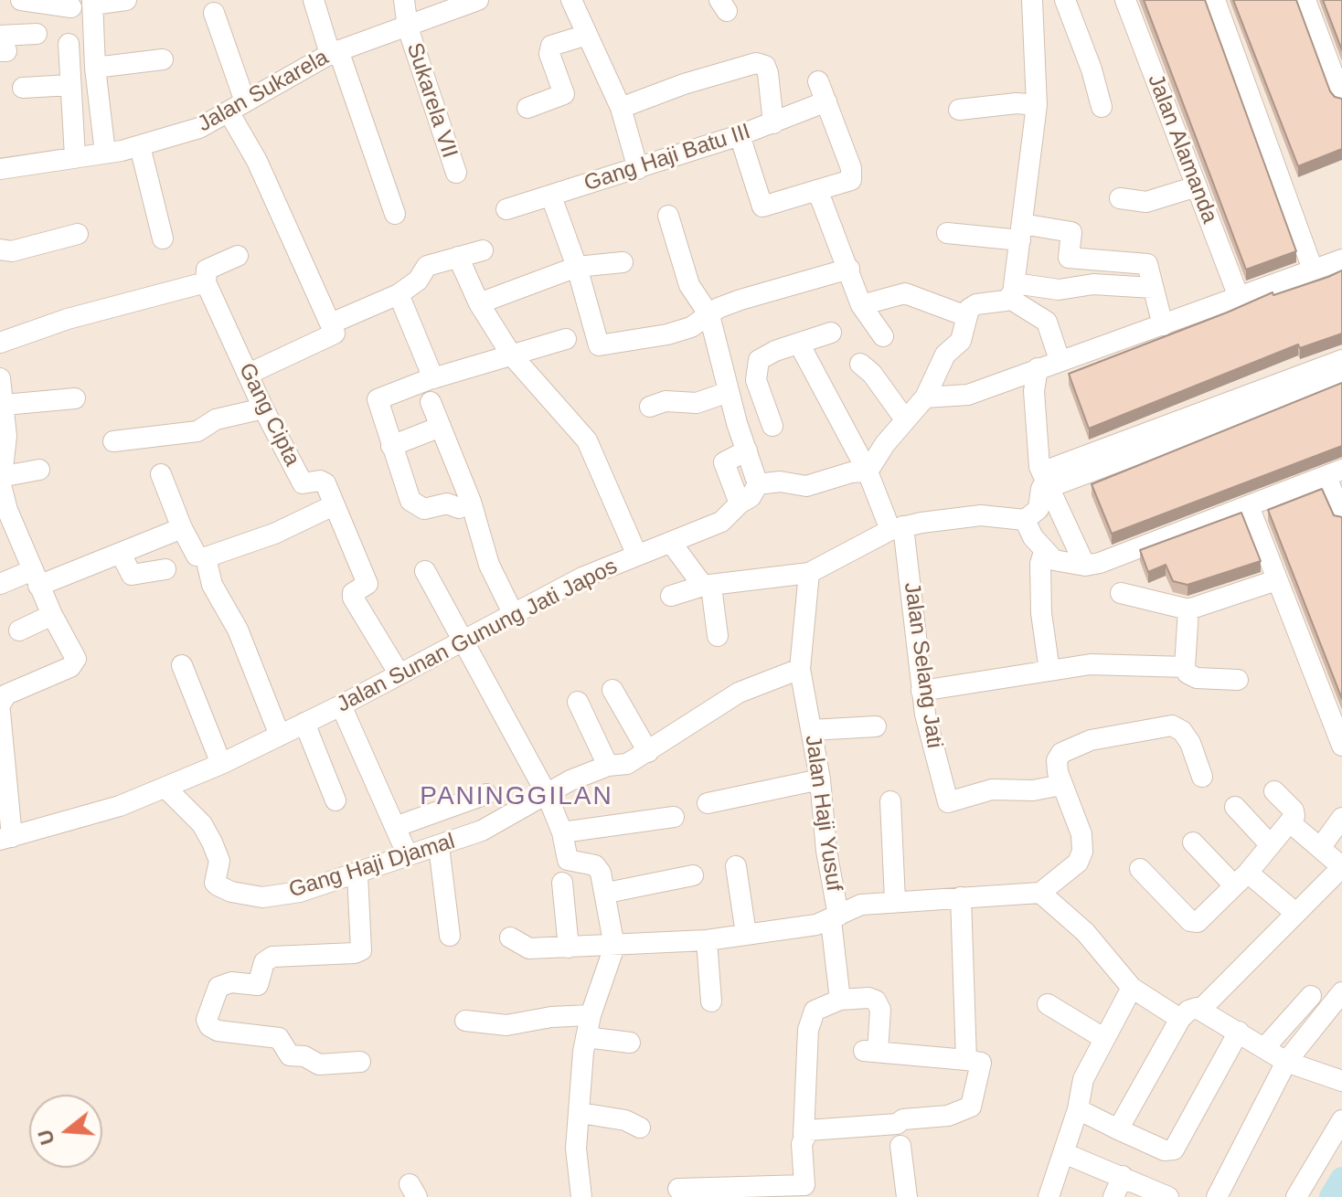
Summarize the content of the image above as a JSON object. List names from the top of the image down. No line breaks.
{"streets":{"street":["Jalan Sukarela","Sukarela VII","Jalan Alamanda","Gang Haji Batu III","Gang Cipta","Jalan Sunan Gunung Jati Japos","Jalan Selang Jati","Jalan Haji Yusuf","Gang Haji Djamal"]},"crossings":[["Jalan Sukarela","Sukarela VII"],["Gang Cipta","Jalan Sunan Gunung Jati Japos"],["Jalan Sunan Gunung Jati Japos","Gang Haji Djamal"],["Jalan Haji Yusuf","Gang Haji Djamal"]],"districts":["PANINGGILAN"],"north":"left"}
